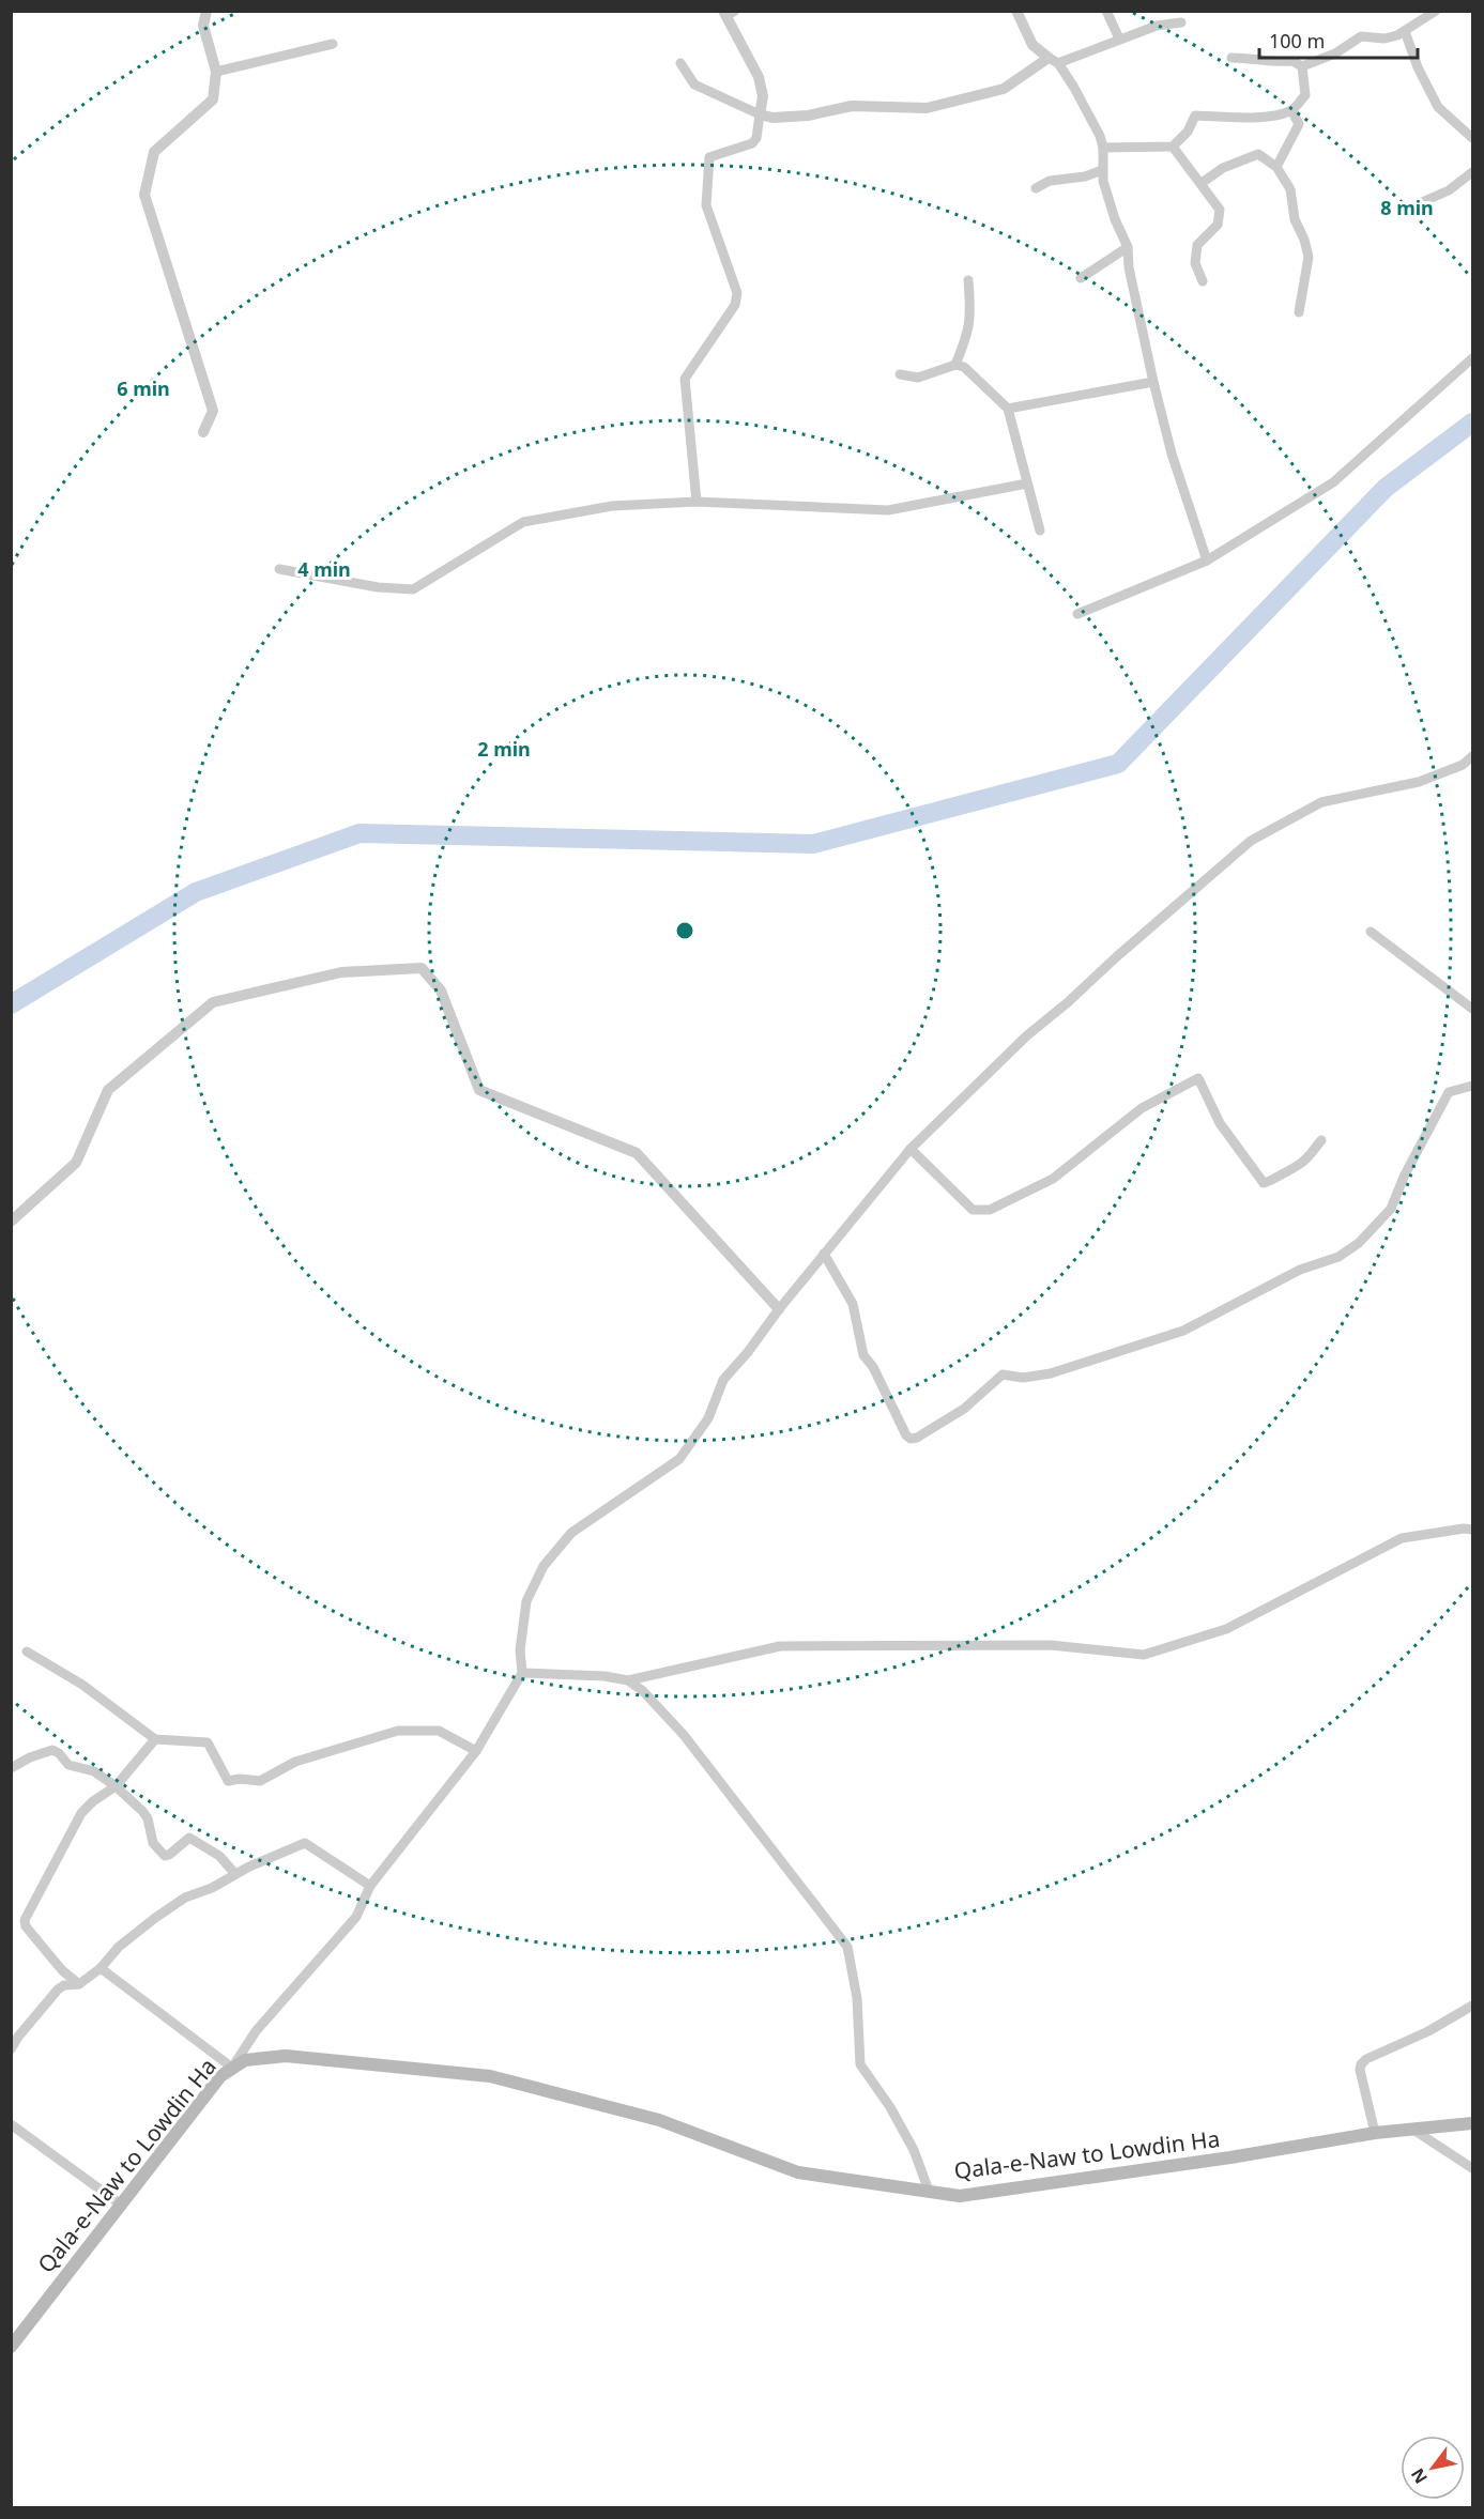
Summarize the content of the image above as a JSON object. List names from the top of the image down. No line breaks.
{"streets":{"main road":["Qala-e-Naw to Lowdin Ha"]},"scale_bar":"100 m","north":"bottom left","rings":["8 min","6 min","4 min","2 min"]}
